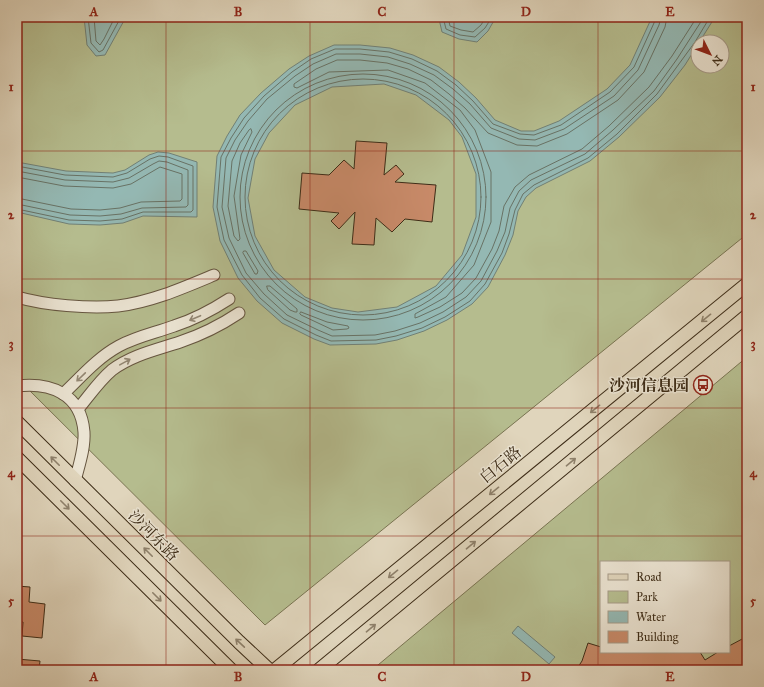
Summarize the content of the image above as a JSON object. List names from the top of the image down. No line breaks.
{"streets":{"main road":["白石路","沙河东路"]},"places":{"bus stop":["沙河信息园"]},"legend":["Road","Park","Water","Building"],"north":"bottom right","grid":{"columns":["A","B","C","D","E"],"rows":["1","2","3","4","5"]}}
